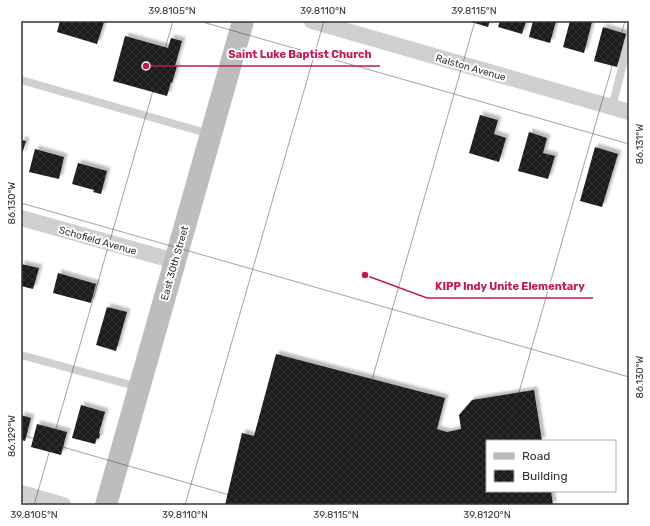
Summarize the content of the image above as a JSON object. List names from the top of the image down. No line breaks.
{"streets":{"main road":["East 30th Street"],"street":["Ralston Avenue","Schofield Avenue"]},"crossings":[["Schofield Avenue","East 30th Street"]],"places":["Saint Luke Baptist Church","KIPP Indy Unite Elementary"],"legend":["Road","Building"],"coordinates":["39.8105°N","39.8110°N","39.8115°N","86.131°W","86.130°W","86.129°W","39.8120°N"]}
